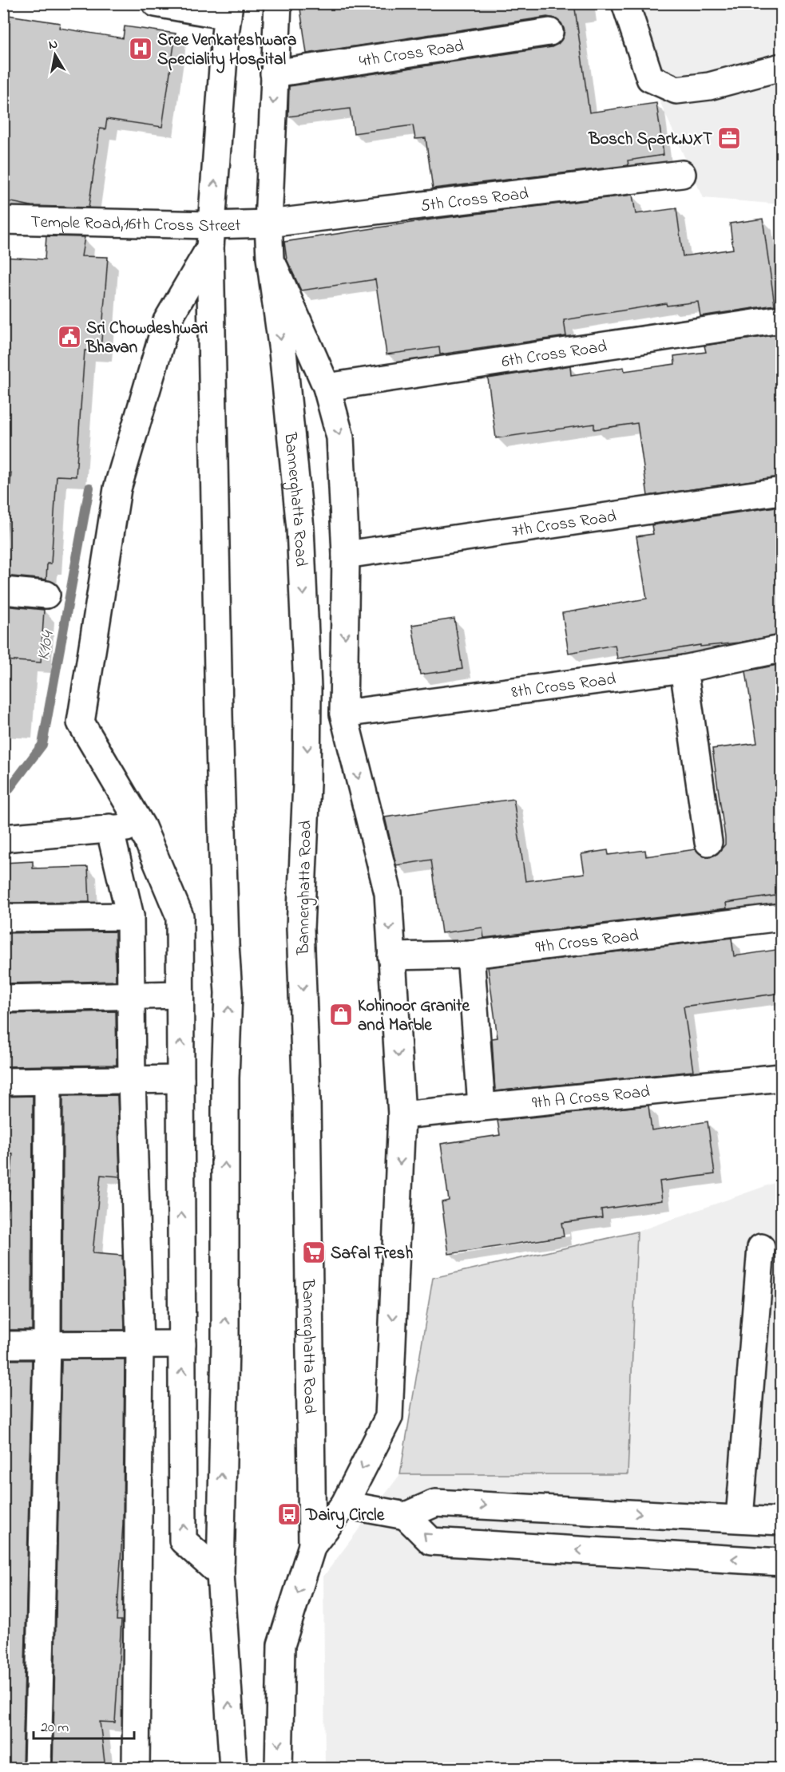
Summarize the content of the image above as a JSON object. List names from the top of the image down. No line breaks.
{"streets":{"street":["4th Cross Road","5th Cross Road","Temple Road,16th Cross Street","6th Cross Road","Bannerghatta Road","7th Cross Road","8th Cross Road","9th Cross Road","9th A Cross Road"]},"crossings":[["4th Cross Road","Bannerghatta Road"],["5th Cross Road","Temple Road,16th Cross Street"],["5th Cross Road","Bannerghatta Road"],["Temple Road,16th Cross Street","Bannerghatta Road"]],"water":["K104"],"places":{"hospital":["Sree Venkateshwara Speciality Hospital"],"office":["Bosch Spark.NXT"],"public building":["Sri Chowdeshwari Bhavan"],"shop":["Kohinoor Granite and Marble"],"supermarket":["Safal Fresh"],"bus stop":["Dairy Circle"]},"scale_bar":"20 m","north":"top"}
